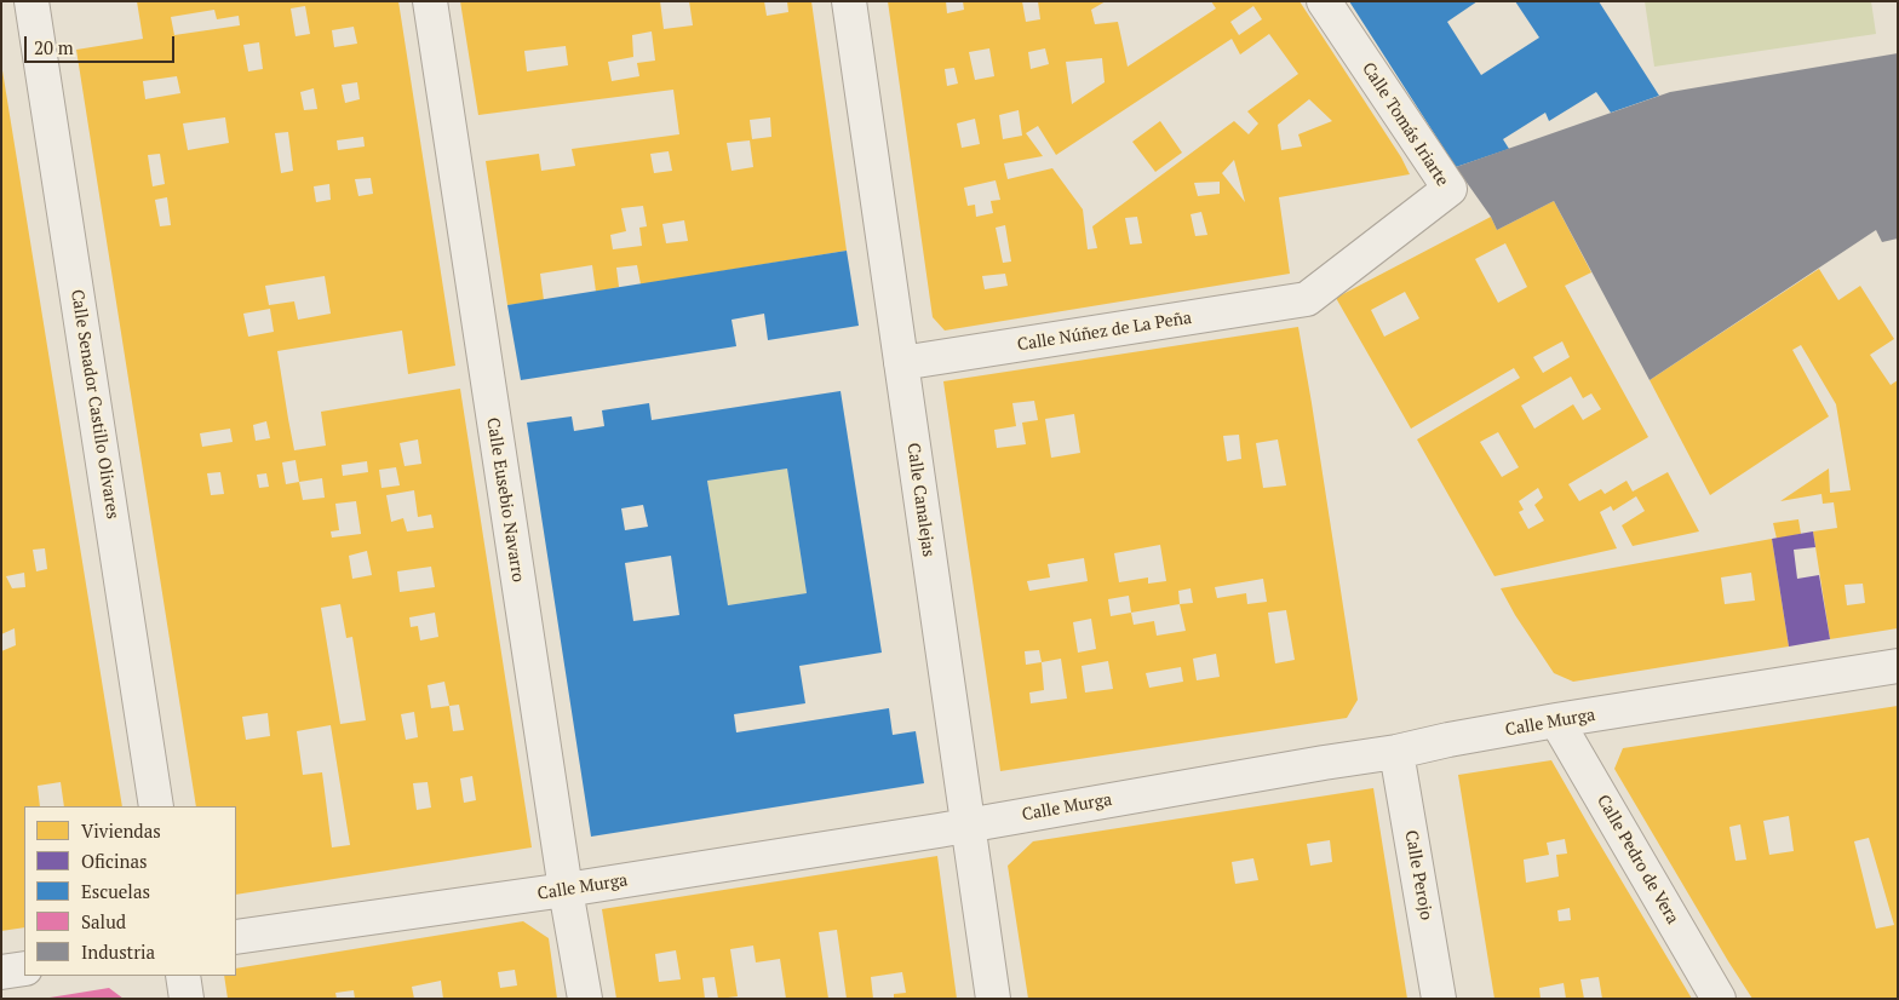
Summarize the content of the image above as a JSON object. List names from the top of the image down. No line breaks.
{"streets":{"street":["Calle Tomás Iriarte","Calle Núñez de La Peña","Calle Senador Castillo Olivares","Calle Eusebio Navarro","Calle Canalejas","Calle Murga","Calle Pedro de Vera","Calle Perojo"]},"crossings":[["Calle Tomás Iriarte","Calle Núñez de La Peña"],["Calle Núñez de La Peña","Calle Canalejas"],["Calle Eusebio Navarro","Calle Murga"],["Calle Canalejas","Calle Murga"],["Calle Murga","Calle Pedro de Vera"],["Calle Murga","Calle Perojo"]],"legend":["Viviendas","Oficinas","Escuelas","Salud","Industria"],"scale_bar":"20 m"}
